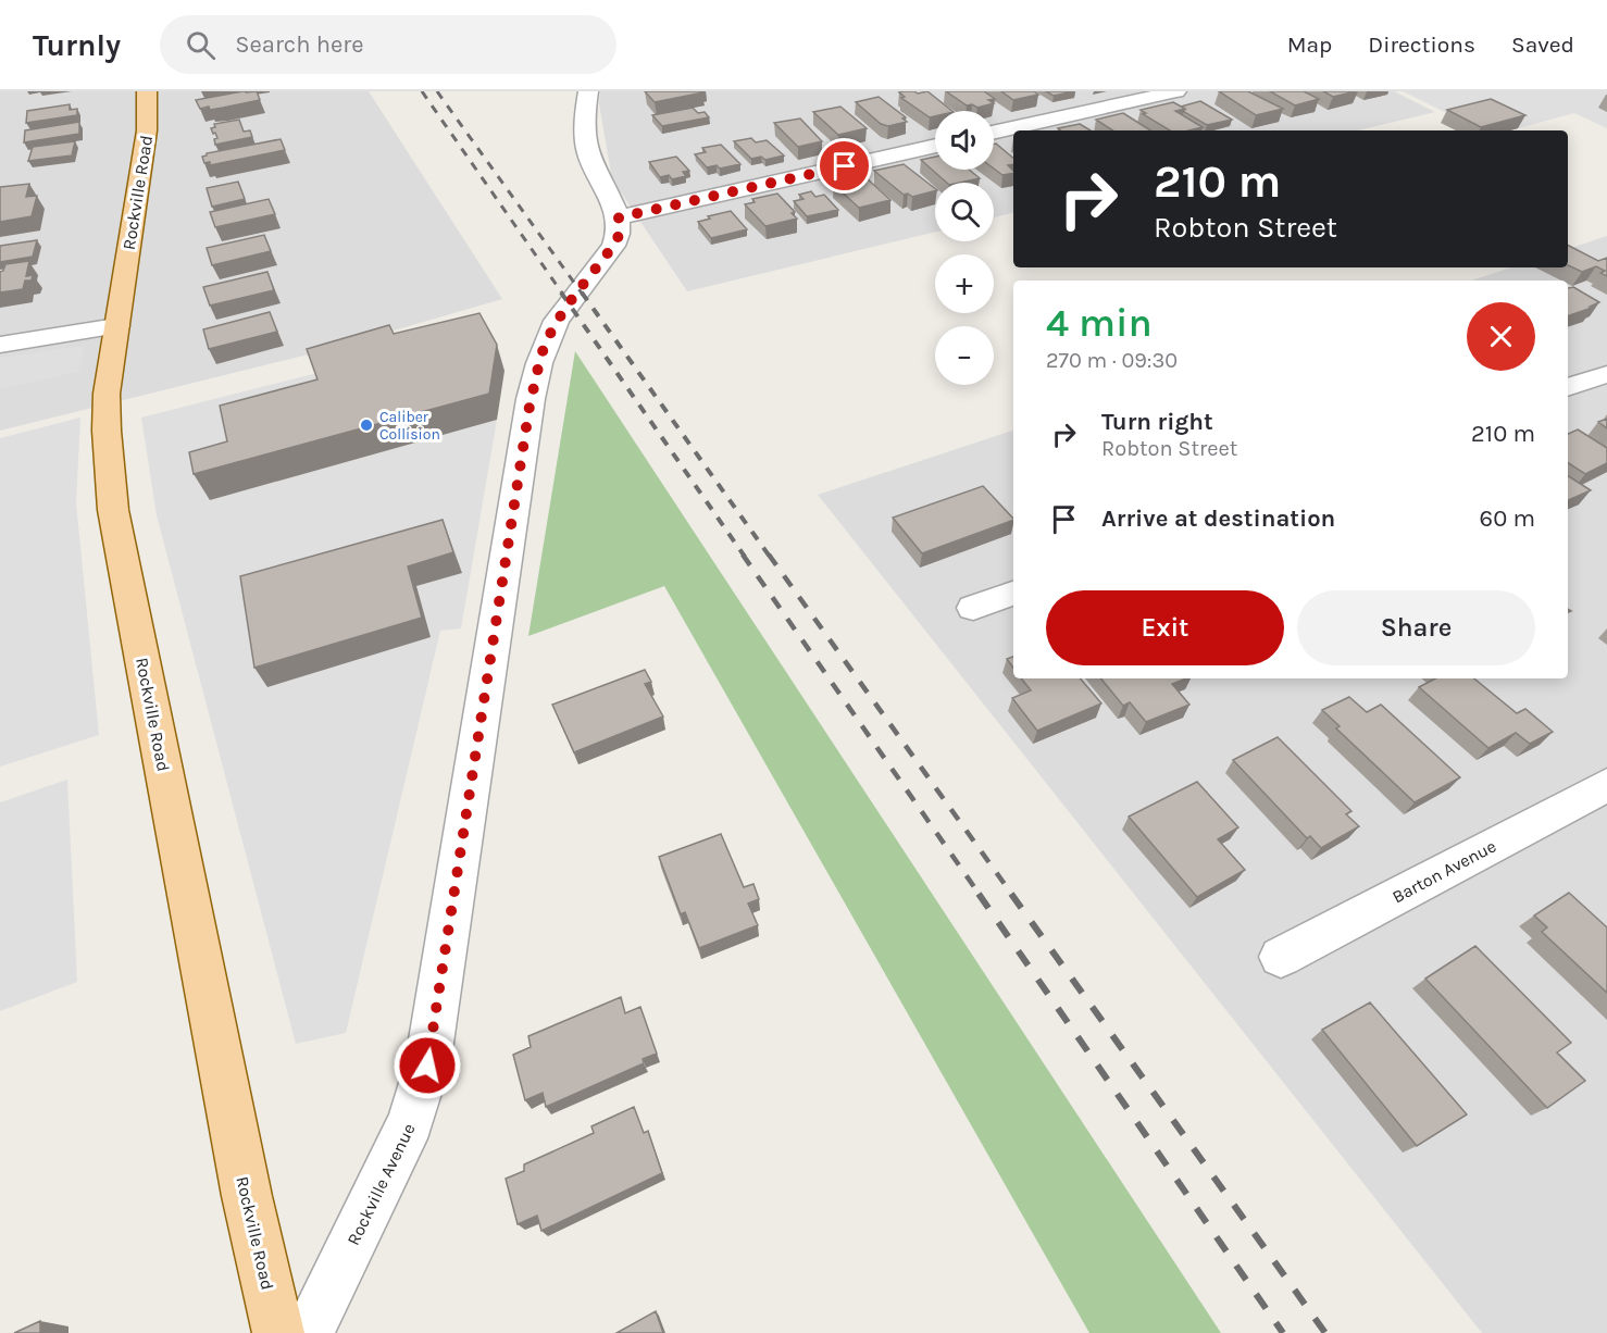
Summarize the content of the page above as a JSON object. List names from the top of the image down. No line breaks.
{"streets":{"main road":["Rockville Road"],"street":["Barton Avenue","Rockville Avenue"]},"places":["Caliber Collision"],"page":{"header":"Turnly","search":"Search here","nav":["Map","Directions","Saved"],"map_buttons":["+","−"],"turn":["210 m","Robton Street"],"heading":["4 min","270 m · 09:30"],"list":[{"name":"Turn right","note":"Robton Street","value":"210 m"},{"name":"Arrive at destination","value":"60 m"}],"buttons":["Exit","Share"]}}
